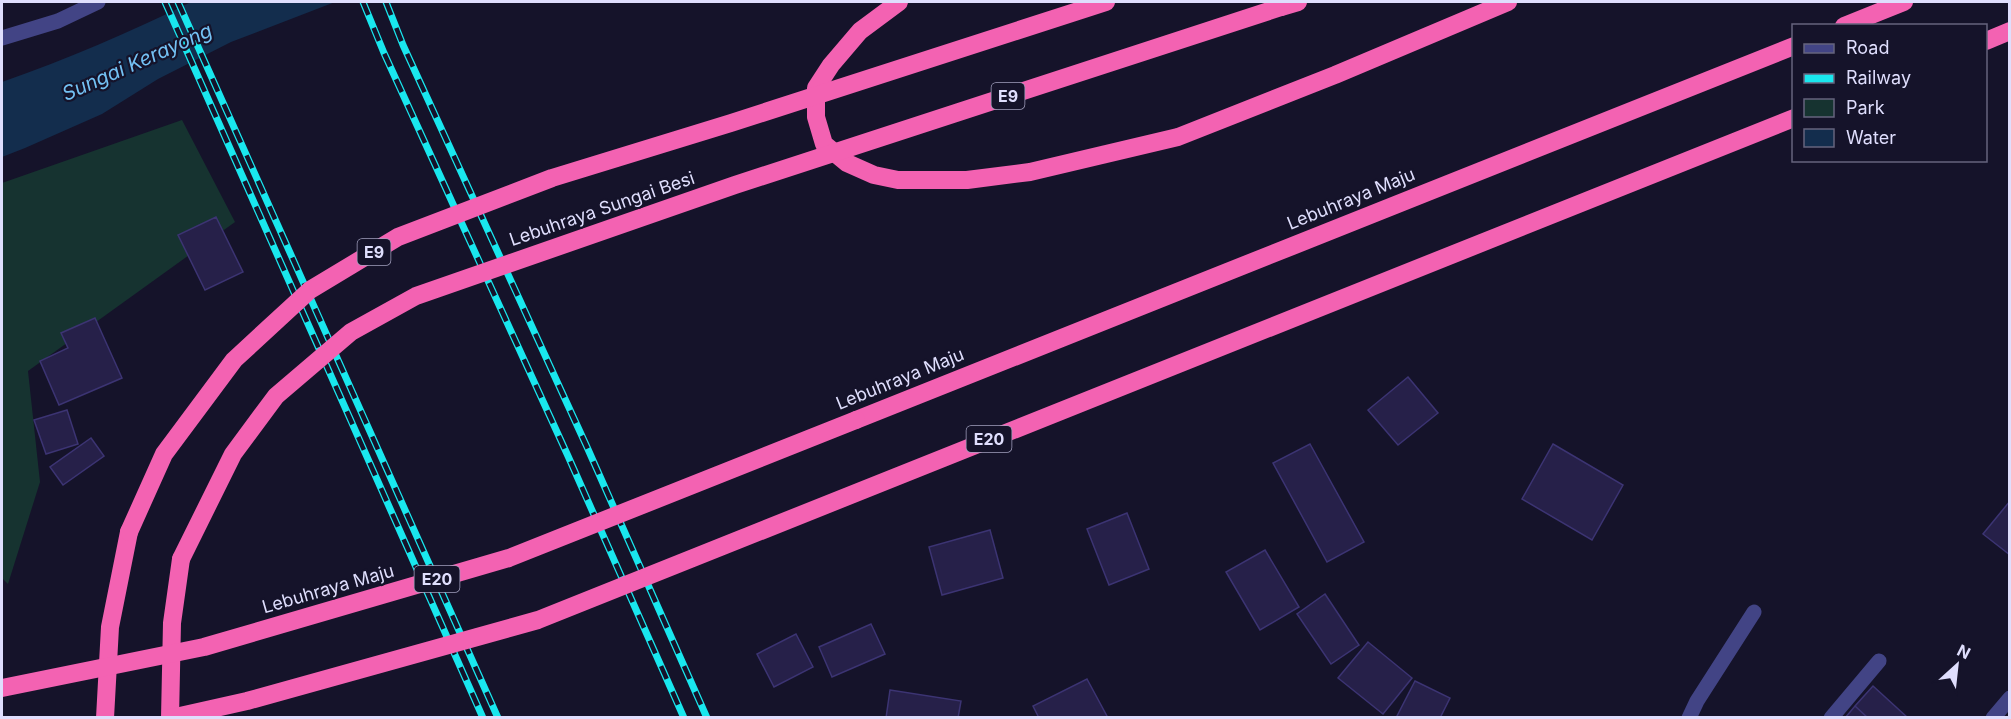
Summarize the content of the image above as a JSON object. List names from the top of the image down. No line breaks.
{"streets":{"highway":["E9","Lebuhraya Maju","Lebuhraya Sungai Besi","E20"]},"crossings":[["Lebuhraya Sungai Besi","E20"]],"water":["Sungai Kerayong"],"legend":["Road","Railway","Park","Water"],"north":"top right"}
